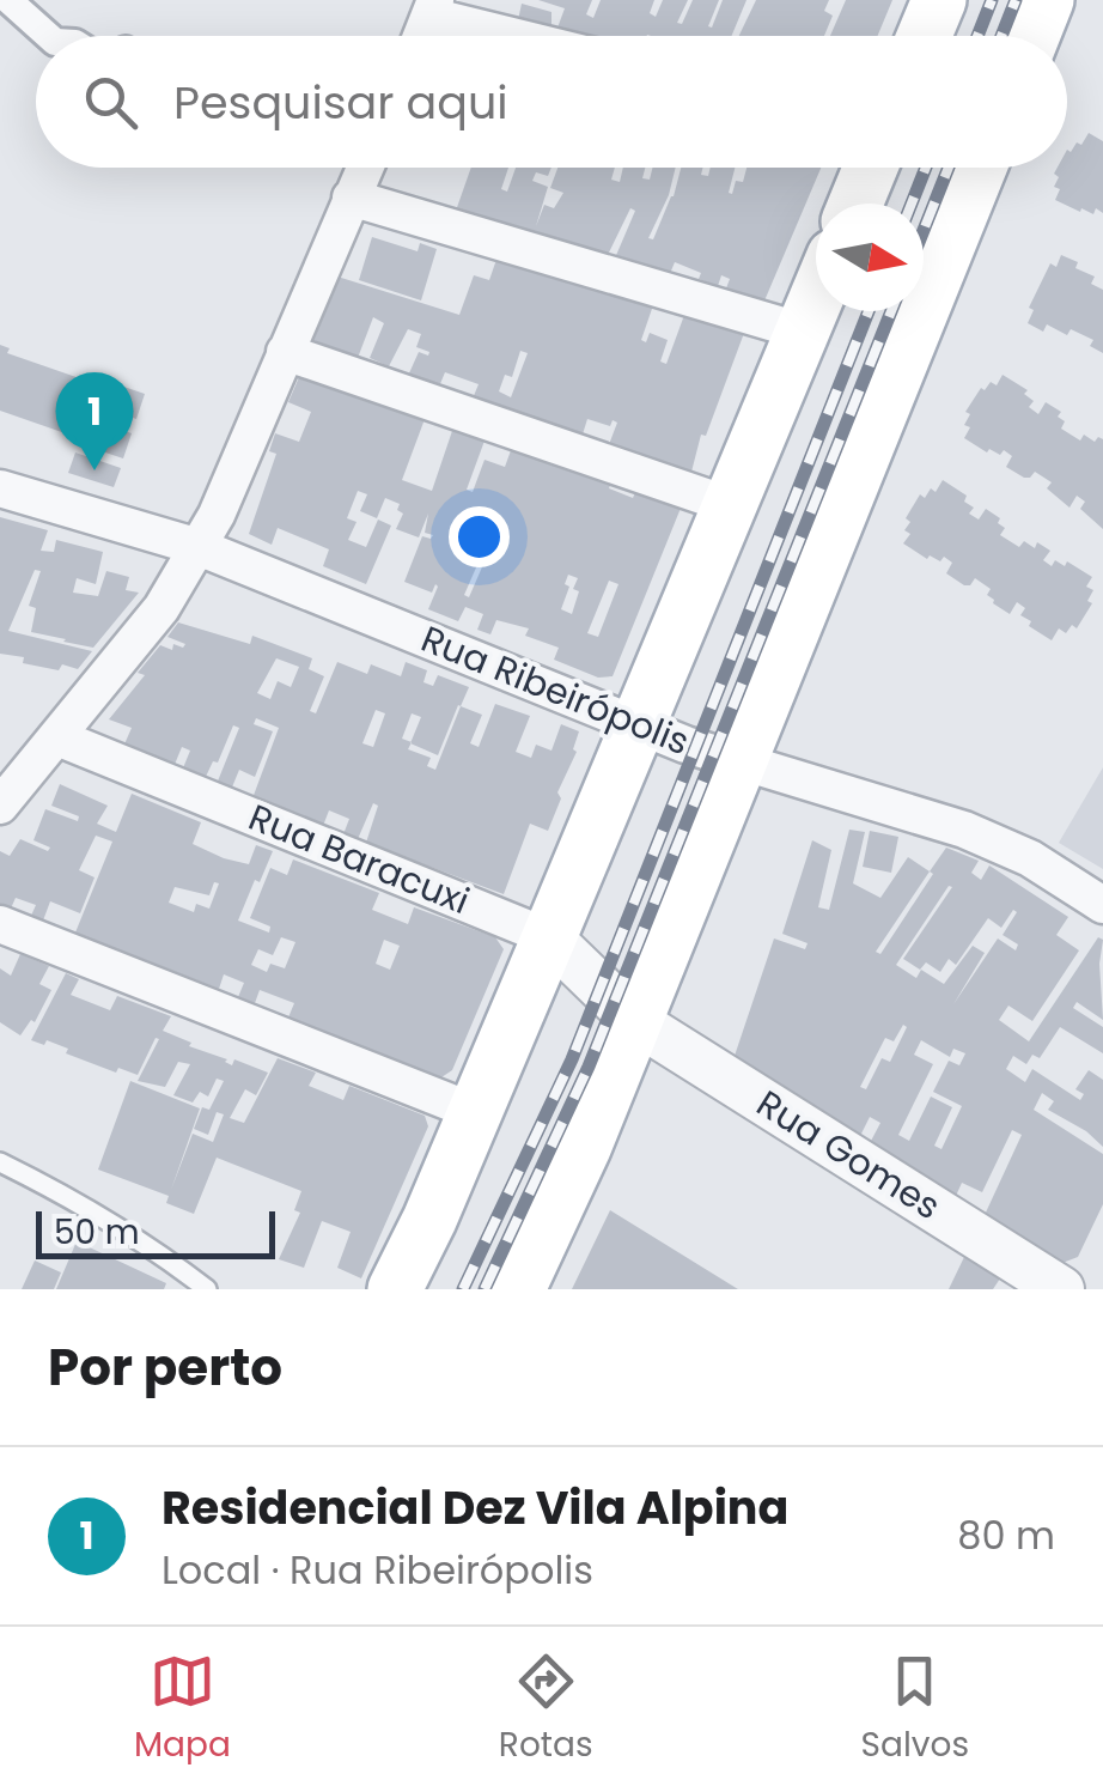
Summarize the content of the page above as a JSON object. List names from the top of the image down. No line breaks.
{"streets":{"street":["Rua Ribeirópolis","Rua Baracuxi","Rua Gomes"]},"crossings":[["Rua Baracuxi","Rua Gomes"]],"scale_bar":"50 m","north":"right","page":{"search":"Pesquisar aqui","pins":"1","scale":"50 m","heading":"Por perto","list":[{"mark":"1","name":"Residencial Dez Vila Alpina","note":"Local · Rua Ribeirópolis","value":"80 m"}],"nav":["Mapa","Rotas","Salvos"]}}
